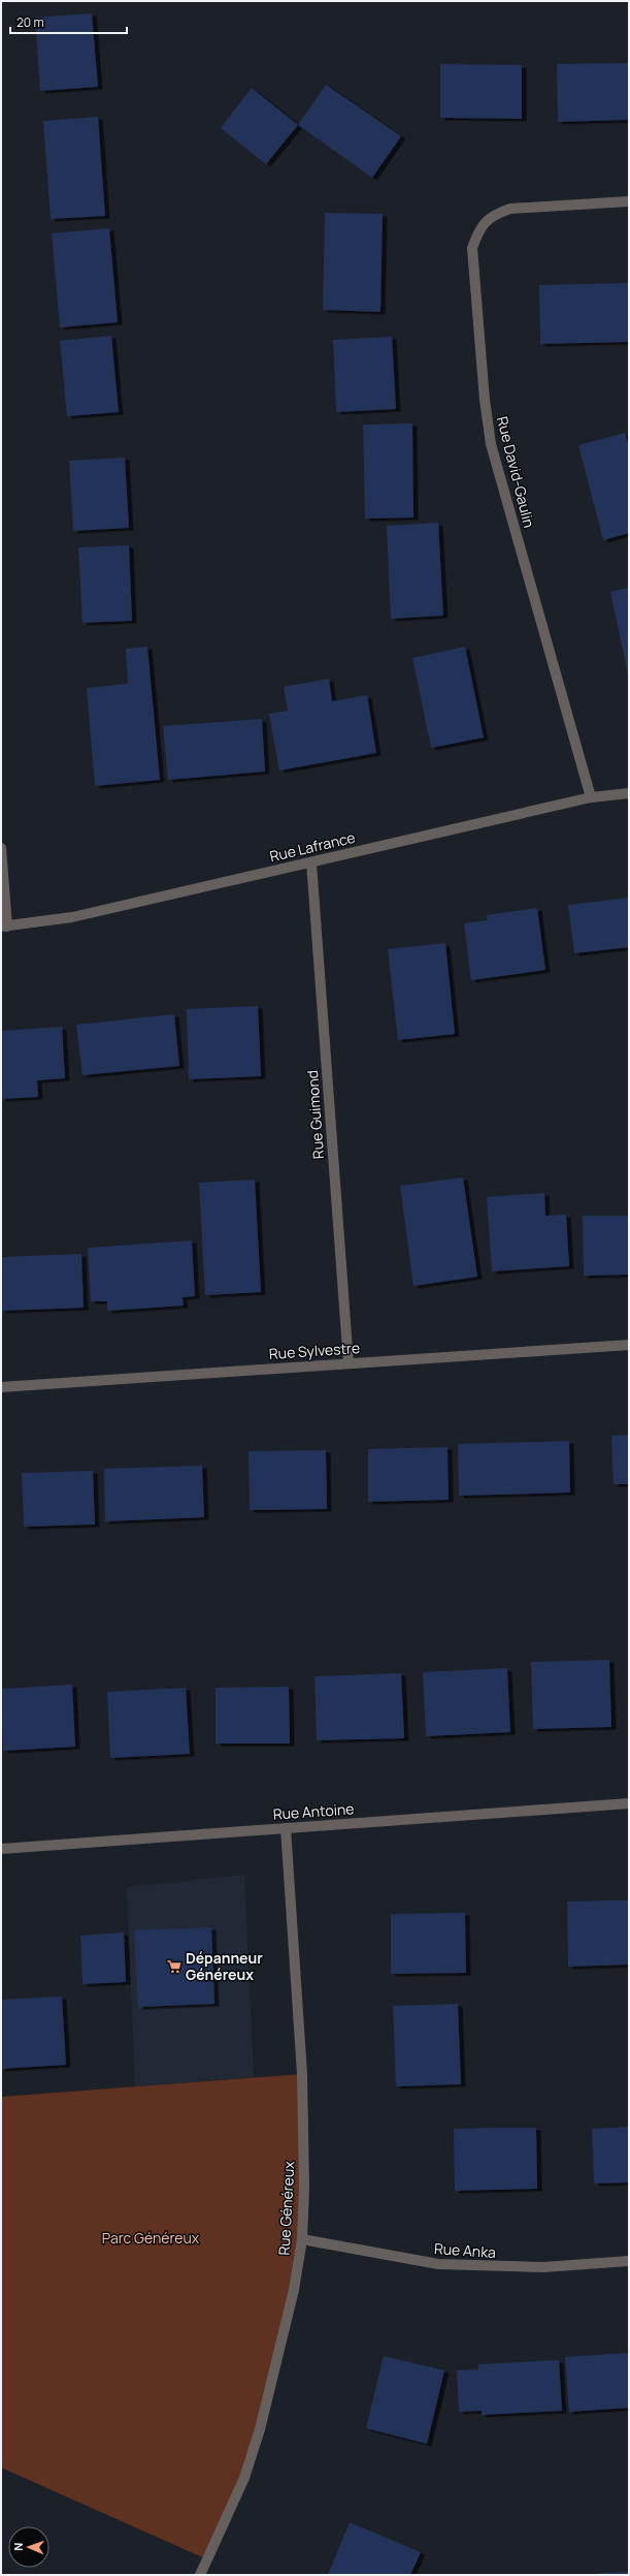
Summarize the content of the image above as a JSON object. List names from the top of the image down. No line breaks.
{"streets":{"street":["Rue David-Gaulin","Rue Lafrance","Rue Guimond","Rue Sylvestre","Rue Antoine","Rue Généreux","Rue Anka"]},"crossings":[["Rue David-Gaulin","Rue Lafrance"],["Rue Lafrance","Rue Guimond"],["Rue Guimond","Rue Sylvestre"],["Rue Antoine","Rue Généreux"],["Rue Généreux","Rue Anka"]],"parks":["Parc Généreux"],"places":{"supermarket":["Dépanneur Généreux"]},"scale_bar":"20 m","north":"left"}
